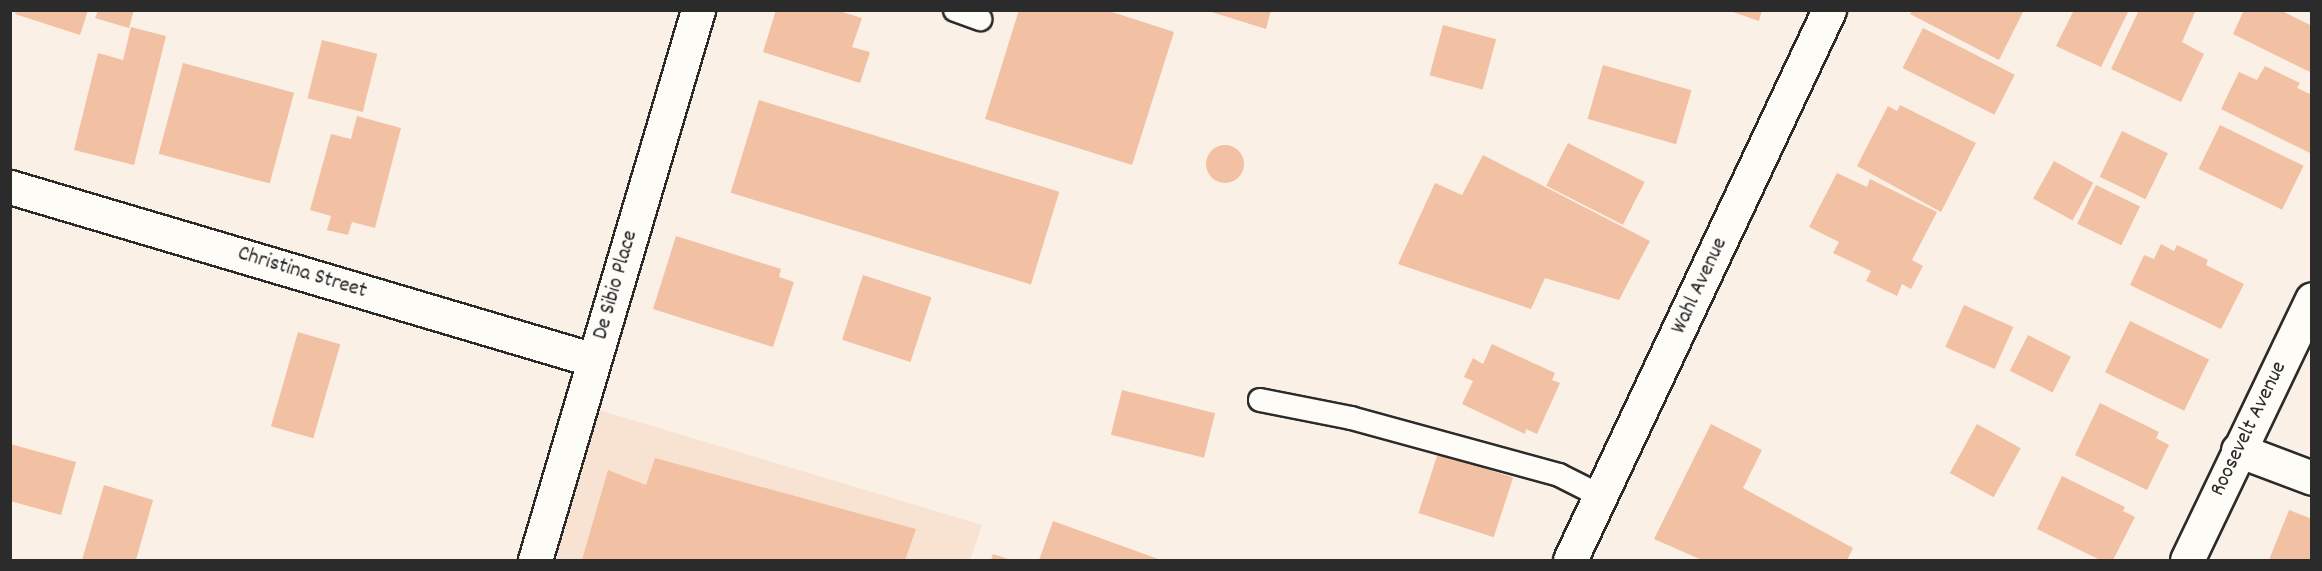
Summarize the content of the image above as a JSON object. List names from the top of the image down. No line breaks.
{"streets":{"street":["Christina Street","De Sibio Place","Wahl Avenue","Roosevelt Avenue"]},"crossings":[["Christina Street","De Sibio Place"]]}
